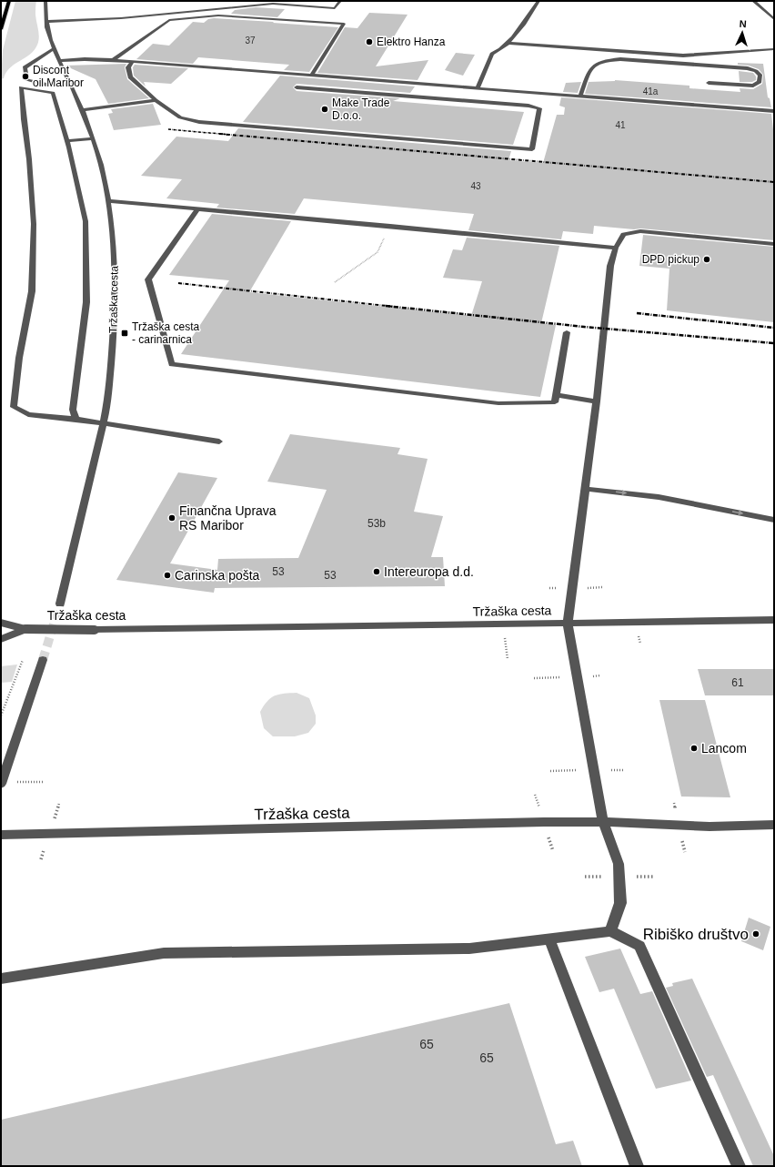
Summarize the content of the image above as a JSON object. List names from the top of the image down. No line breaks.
{"streets":{"street":["Tržaška cesta"]},"places":{"other":["Elektro Hanza","Discont oil Maribor","Make Trade D.o.o.","DPD pickup","Finančna Uprava RS Maribor","Intereuropa d.d.","Carinska pošta","Lancom","Ribiško društvo"],"transit":["Tržaška cesta - carinarnica"]},"house_numbers":["37","41a","41","43","53b","53","53","61","65","65"],"north":"top"}
